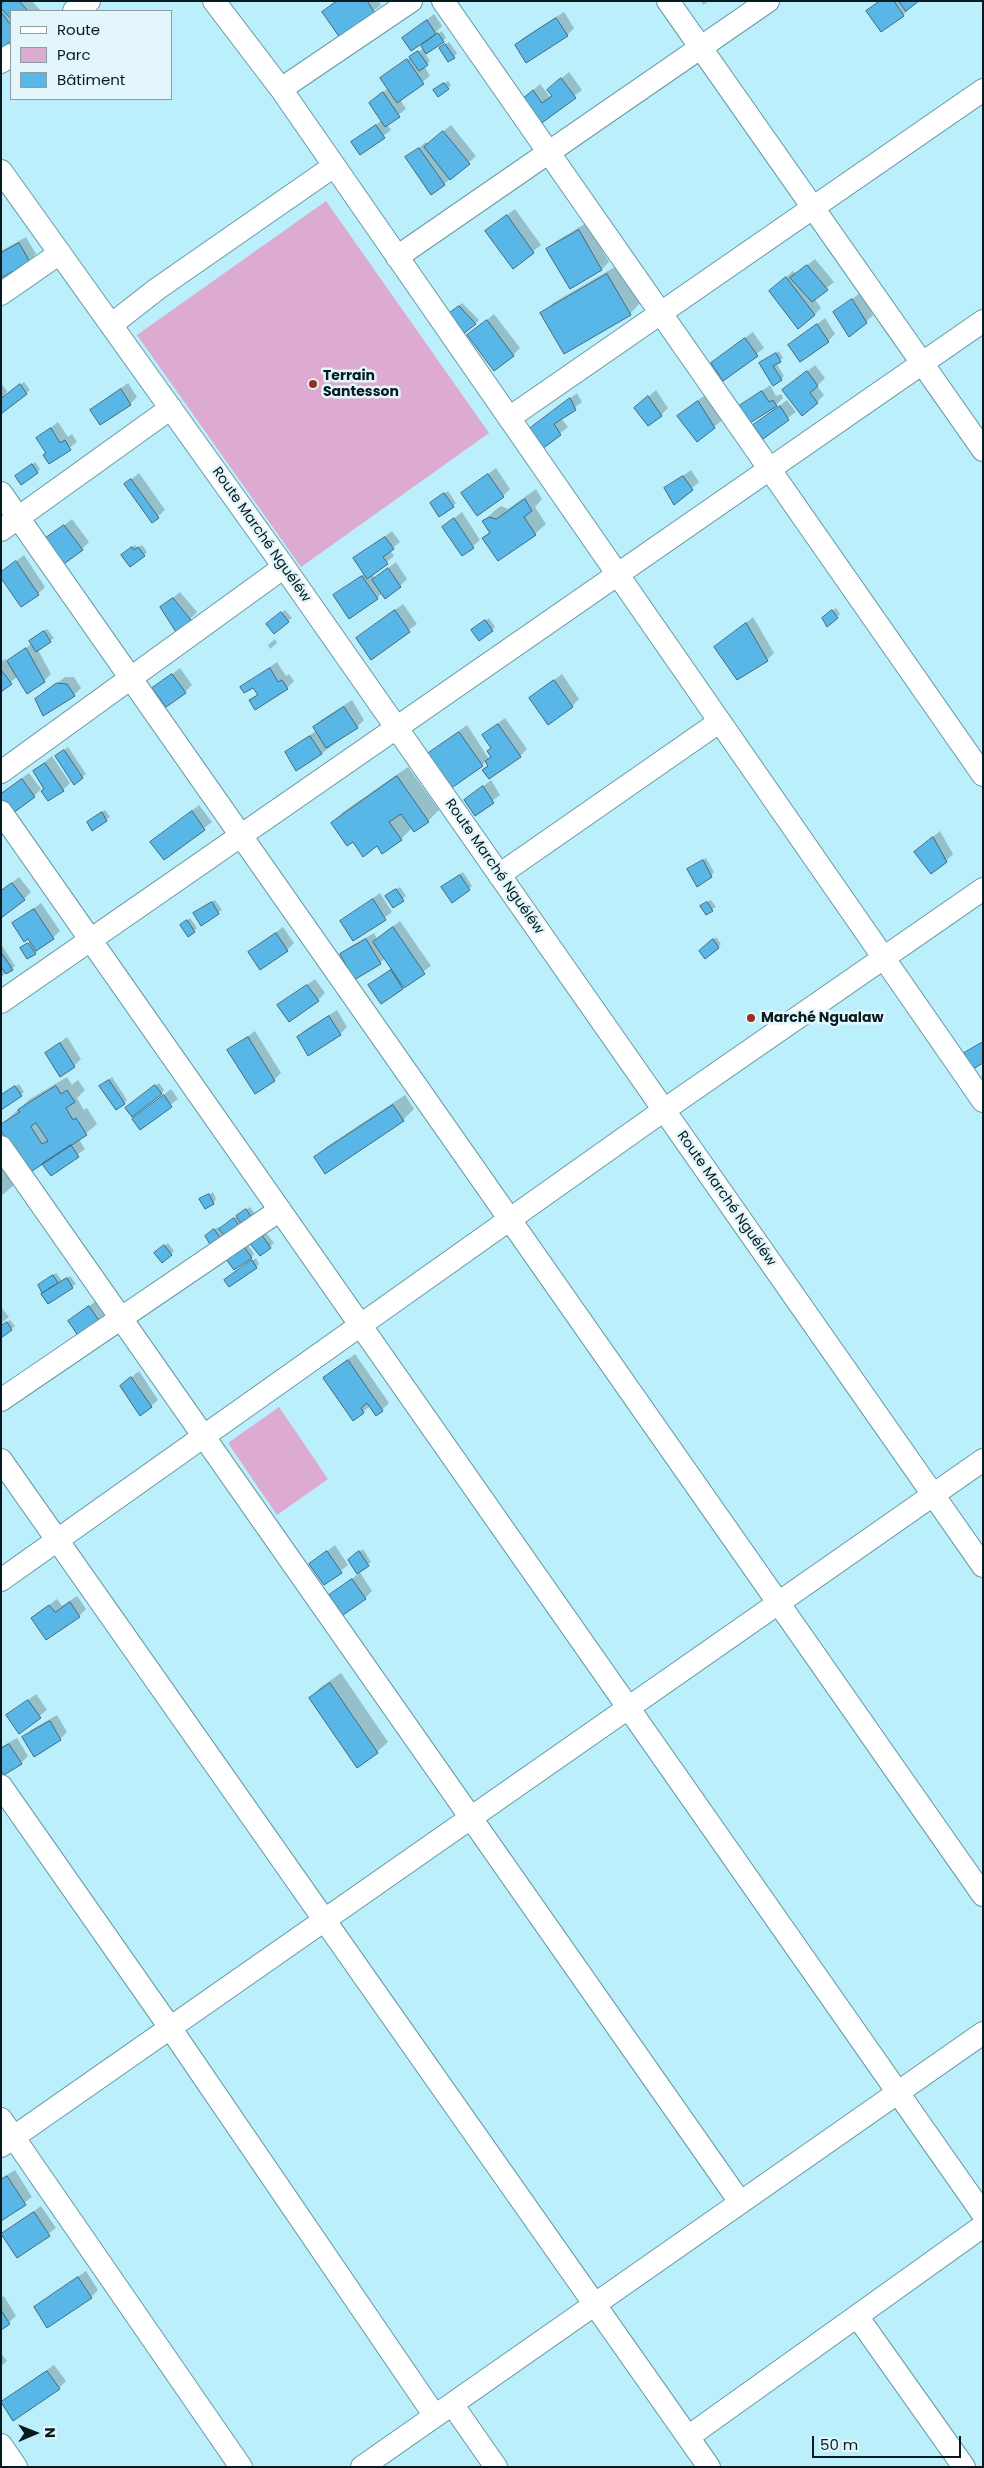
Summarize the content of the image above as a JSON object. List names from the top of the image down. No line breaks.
{"streets":{"street":["Route Marché Nguéléw"]},"places":["Terrain Santesson","Marché Ngualaw"],"legend":["Route","Parc","Bâtiment"],"scale_bar":"50 m","north":"right"}
